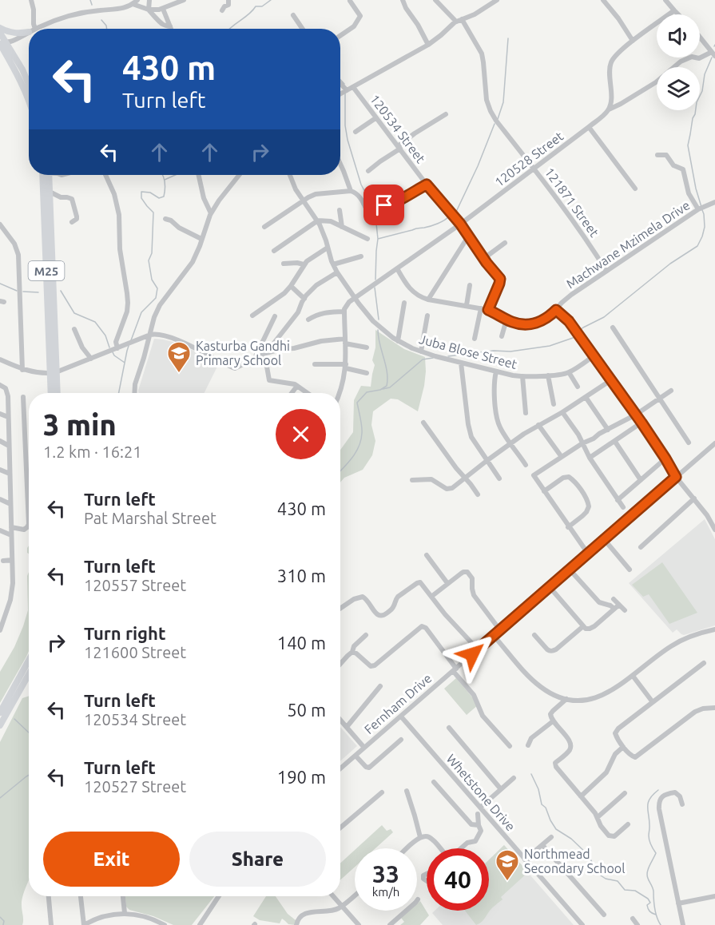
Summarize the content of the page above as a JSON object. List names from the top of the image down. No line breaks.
{"streets":{"main road":["M25"],"street":["120534 Street","120528 Street","121871 Street","Machwane Mzimela Drive","Juba Blose Street","Fernham Drive","Whetstone Drive"]},"crossings":[["120534 Street","120528 Street"],["120534 Street","Machwane Mzimela Drive"],["120528 Street","121871 Street"],["120528 Street","Juba Blose Street"],["121871 Street","Machwane Mzimela Drive"],["Fernham Drive","Whetstone Drive"]],"places":{"school or university":["Kasturba Gandhi Primary School","Northmead Secondary School"]},"page":{"turn":["430 m","Turn left"],"heading":["3 min","1.2 km · 16:21"],"list":[{"name":"Turn left","note":"Pat Marshal Street","value":"430 m"},{"name":"Turn left","note":"120557 Street","value":"310 m"},{"name":"Turn right","note":"121600 Street","value":"140 m"},{"name":"Turn left","note":"120534 Street","value":"50 m"},{"name":"Turn left","note":"120527 Street","value":"190 m"}],"buttons":["Exit","Share"],"speed":"33 km/h","limit":"40"}}
